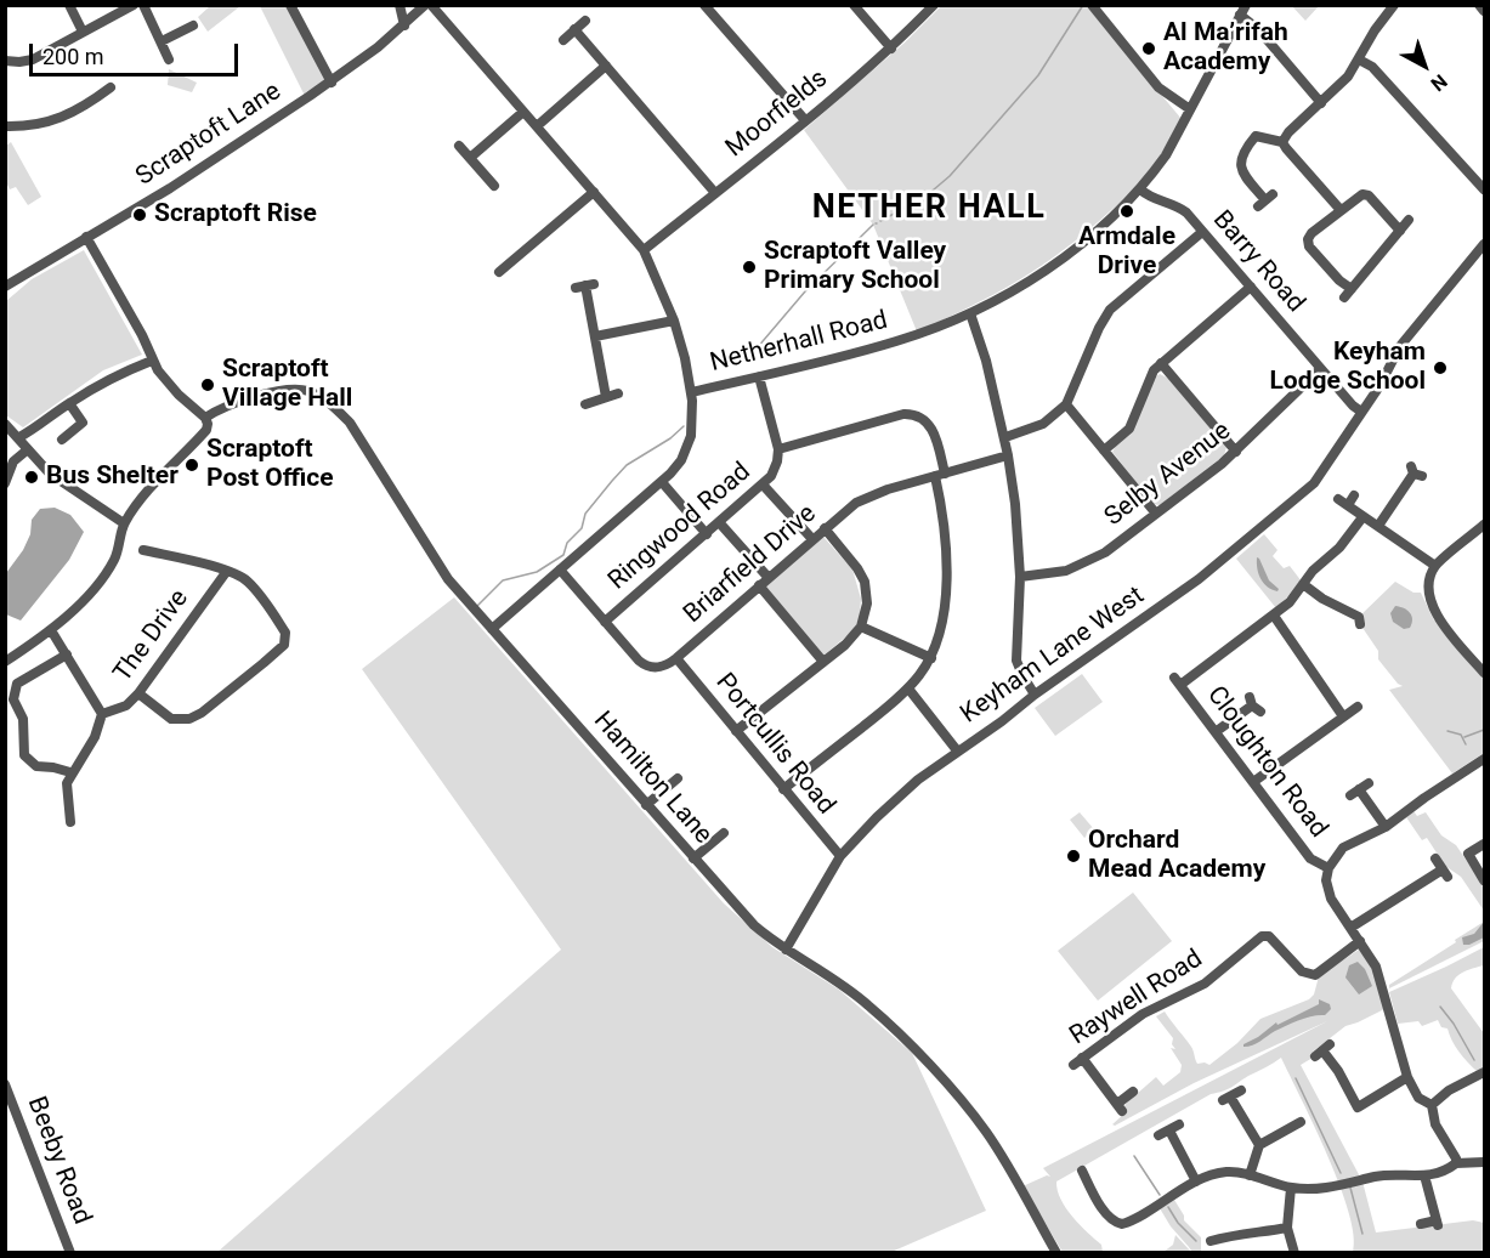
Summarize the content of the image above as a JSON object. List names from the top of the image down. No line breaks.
{"streets":{"street":["Moorfields","Scraptoft Lane","Barry Road","Netherhall Road","Selby Avenue","Ringwood Road","Briarfield Drive","The Drive","Keyham Lane West","Portcullis Road","Cloughton Road","Hamilton Lane","Raywell Road","Beeby Road"]},"crossings":[["Barry Road","Netherhall Road"],["Barry Road","Selby Avenue"],["Barry Road","Keyham Lane West"],["Netherhall Road","Ringwood Road"],["Ringwood Road","Briarfield Drive"],["Briarfield Drive","Portcullis Road"],["Keyham Lane West","Portcullis Road"],["Keyham Lane West","Hamilton Lane"]],"districts":["NETHER HALL"],"places":["Al Ma’rifah Academy","Armdale Drive","Scraptoft Rise","Scraptoft Valley Primary School","Keyham Lodge School","Scraptoft Village Hall","Scraptoft Post Office","Bus Shelter","Orchard Mead Academy"],"scale_bar":"200 m","north":"bottom right"}
